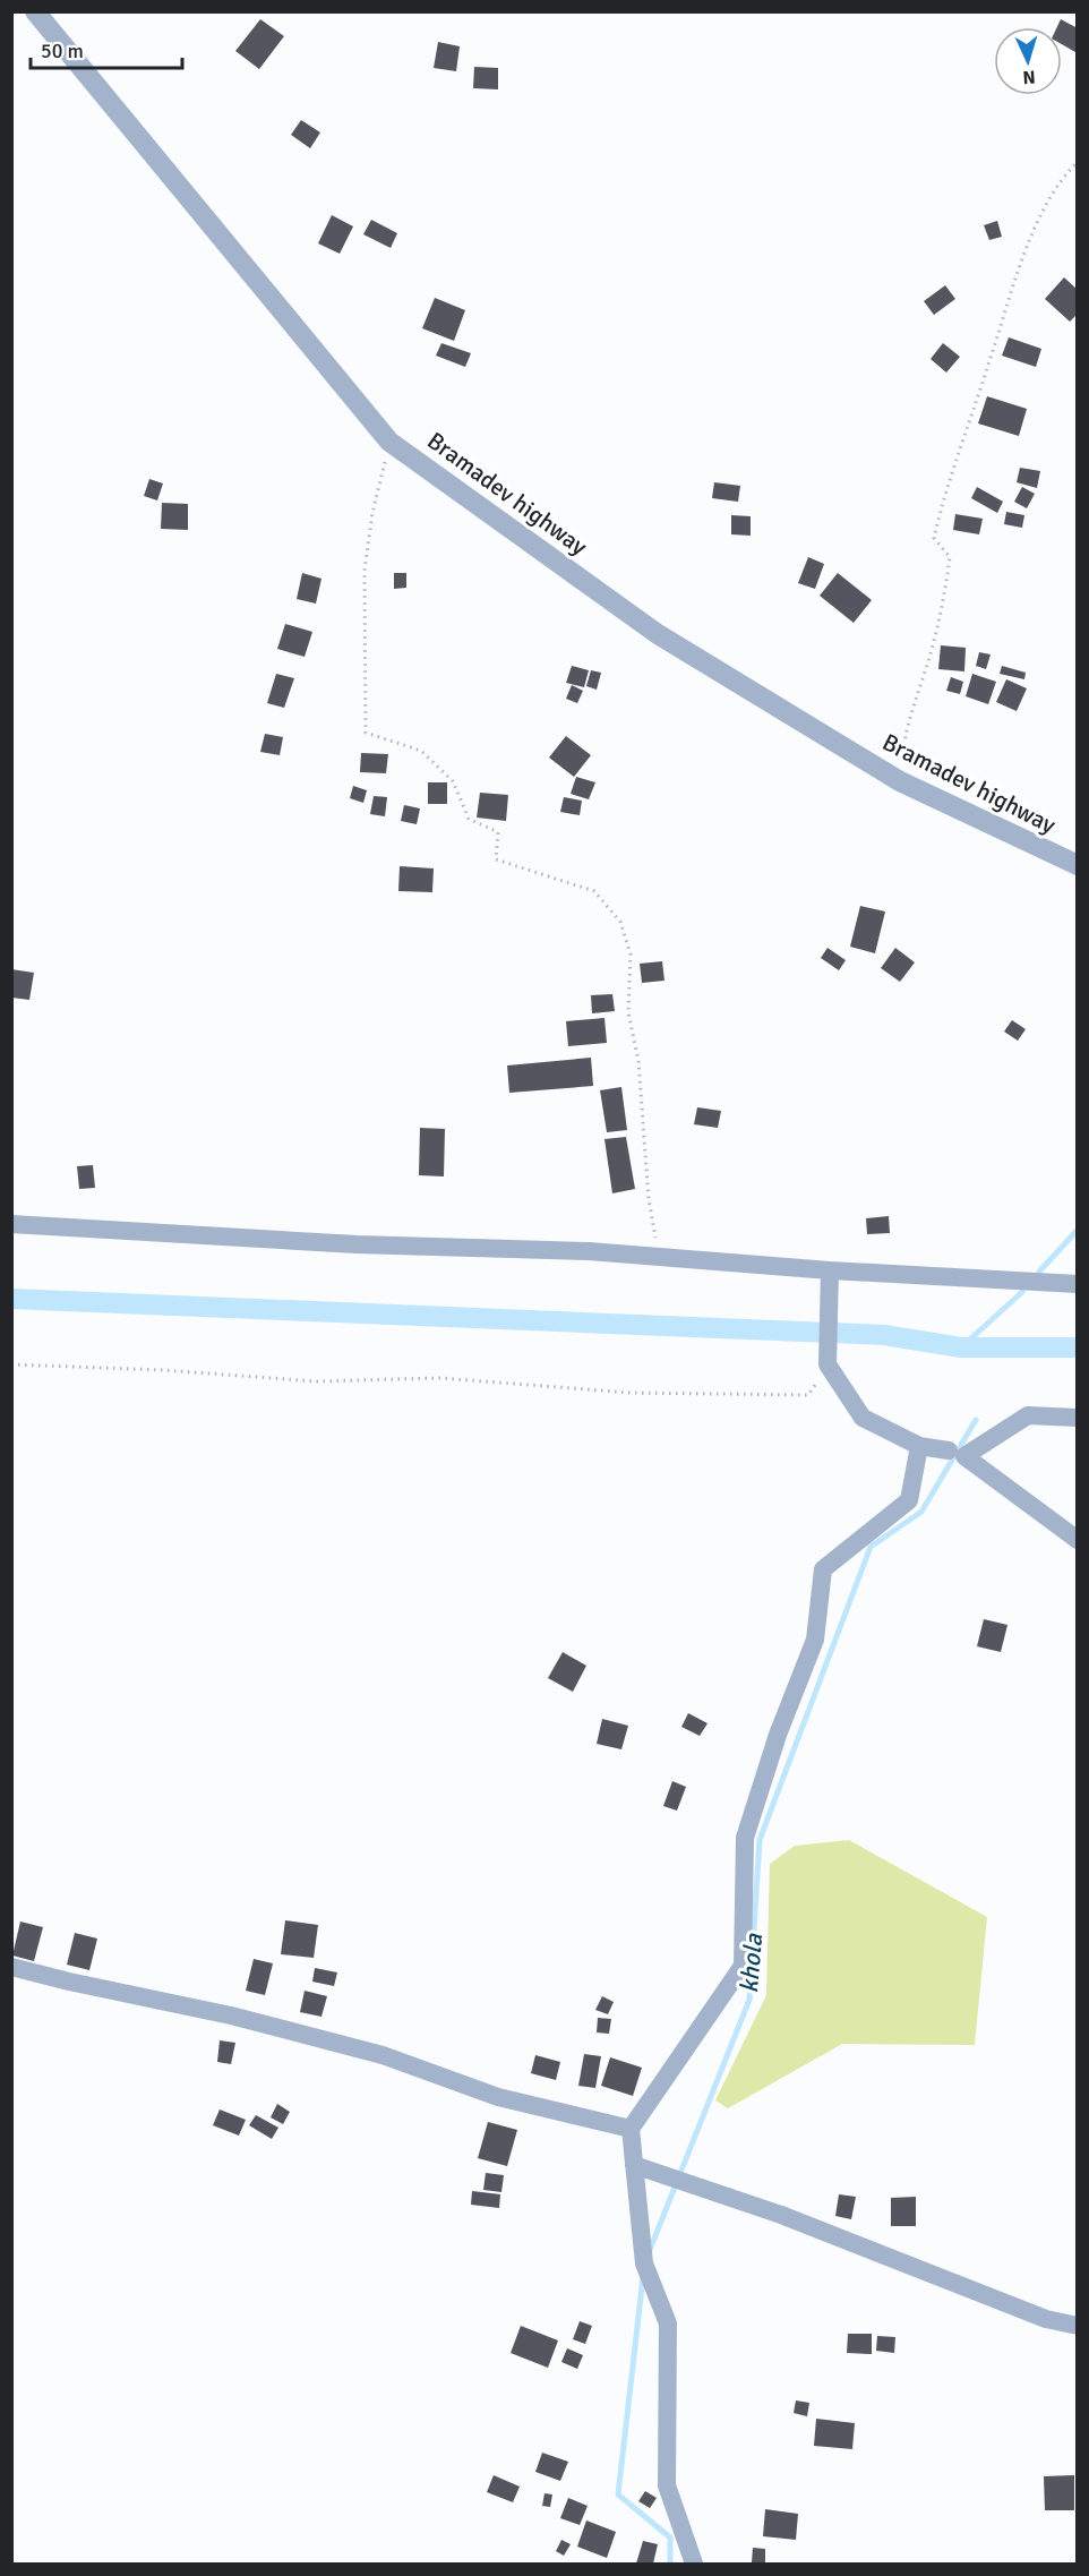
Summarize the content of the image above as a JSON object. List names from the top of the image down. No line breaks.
{"streets":{"street":["Bramadev highway"]},"water":["khola"],"scale_bar":"50 m","north":"bottom"}
